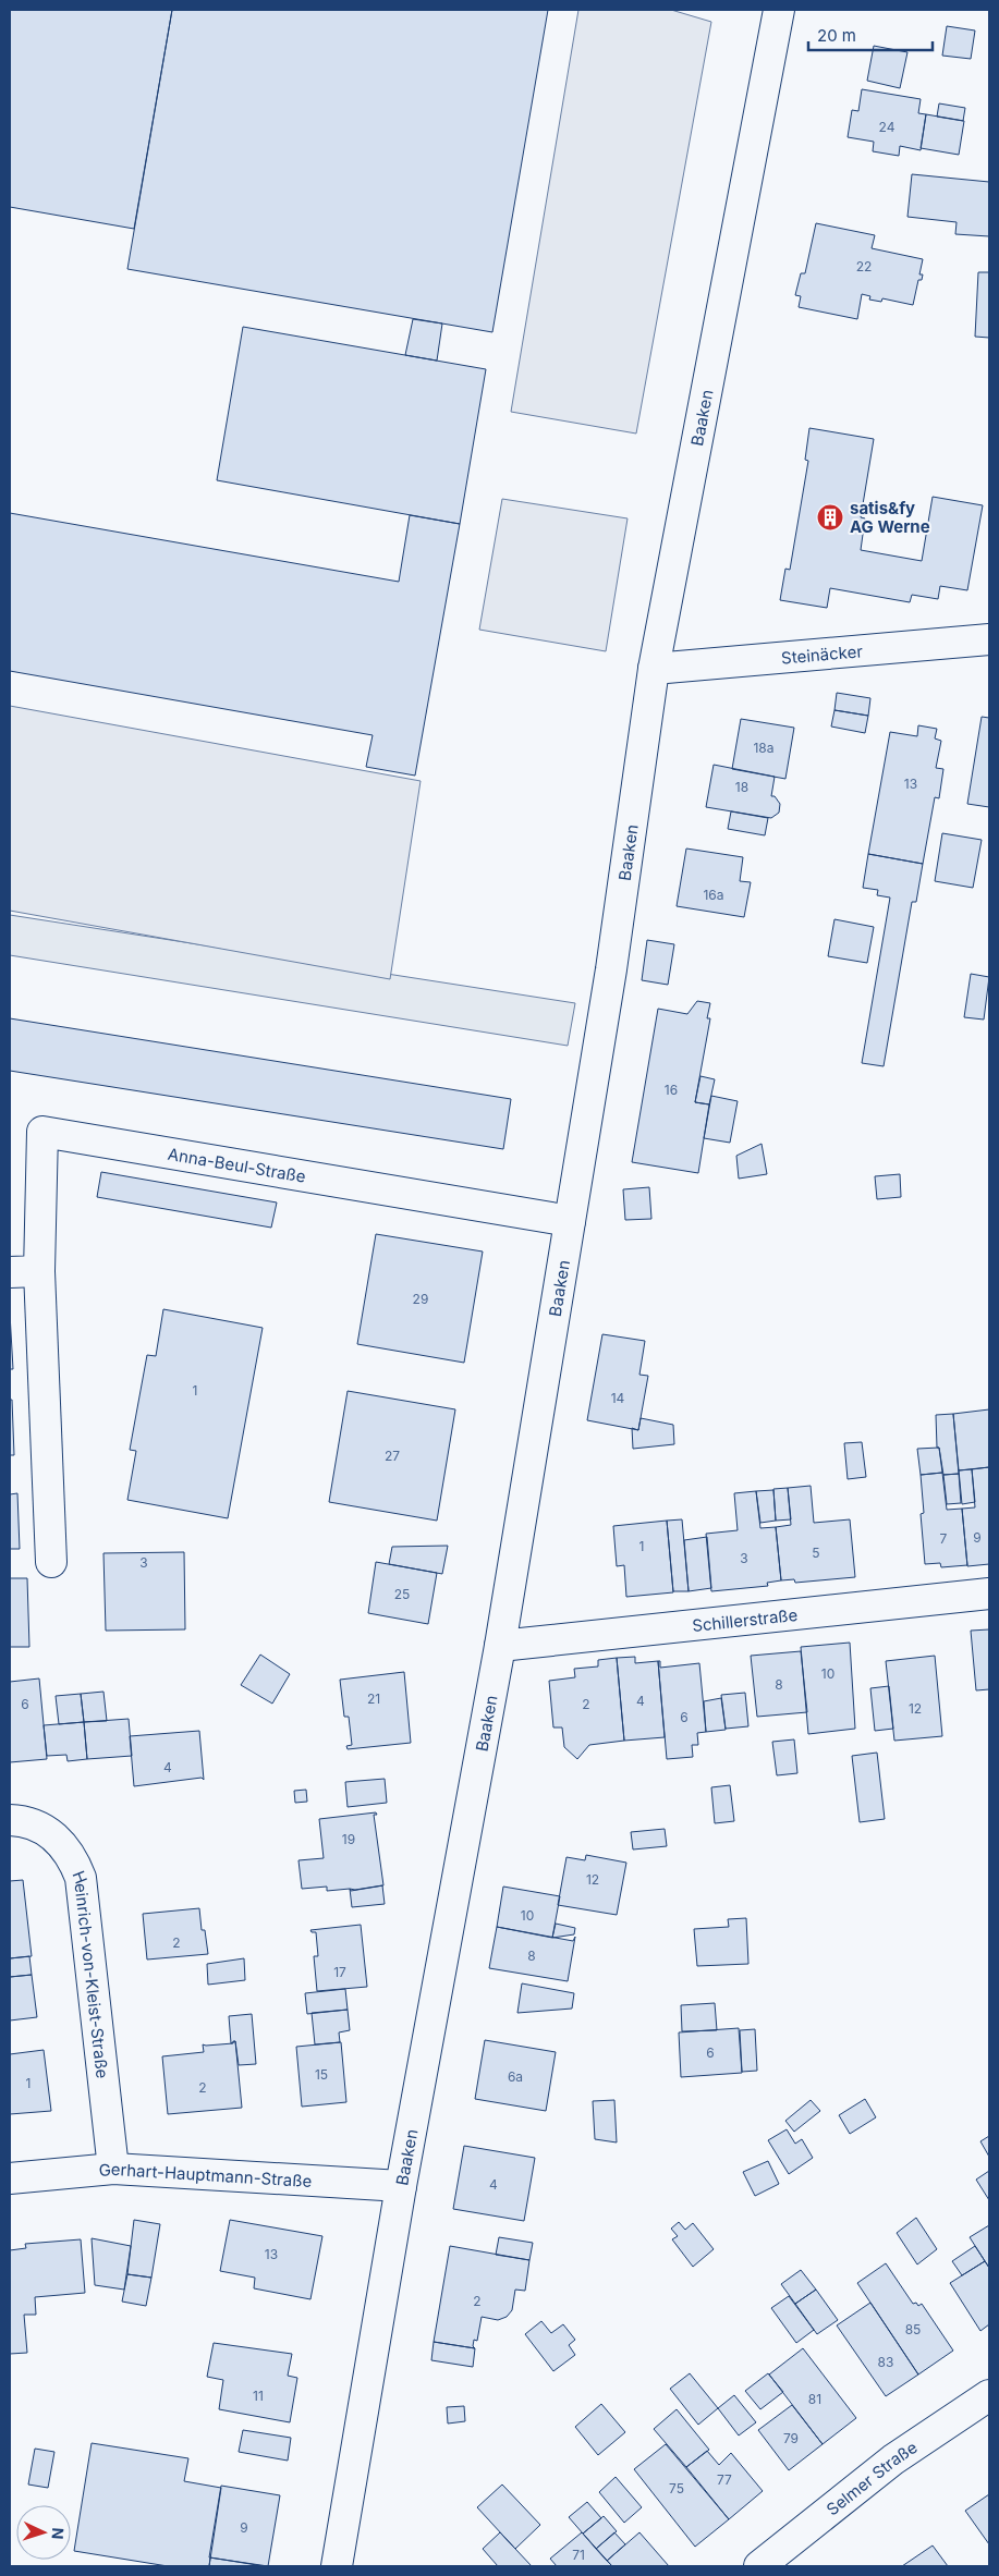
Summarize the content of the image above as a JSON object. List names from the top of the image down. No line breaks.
{"streets":{"street":["Baaken","Steinäcker","Anna-Beul-Straße","Schillerstraße","Heinrich-von-Kleist-Straße","Gerhart-Hauptmann-Straße","Selmer Straße"]},"crossings":[["Baaken","Steinäcker"],["Baaken","Anna-Beul-Straße"],["Baaken","Schillerstraße"],["Baaken","Gerhart-Hauptmann-Straße"],["Heinrich-von-Kleist-Straße","Gerhart-Hauptmann-Straße"]],"places":{"building":["satis&fy AG Werne"]},"house_numbers":["24","22","18a","13","18","16a","16","29","1","14","27","9","7","1","5","3","3","25","10","8","21","4","6","2","12","6","4","19","12","10","2","8","17","6","15","6a","1","2","4","13","2","85","83","11","81","79","77","75","9","71"],"scale_bar":"20 m","north":"right"}
